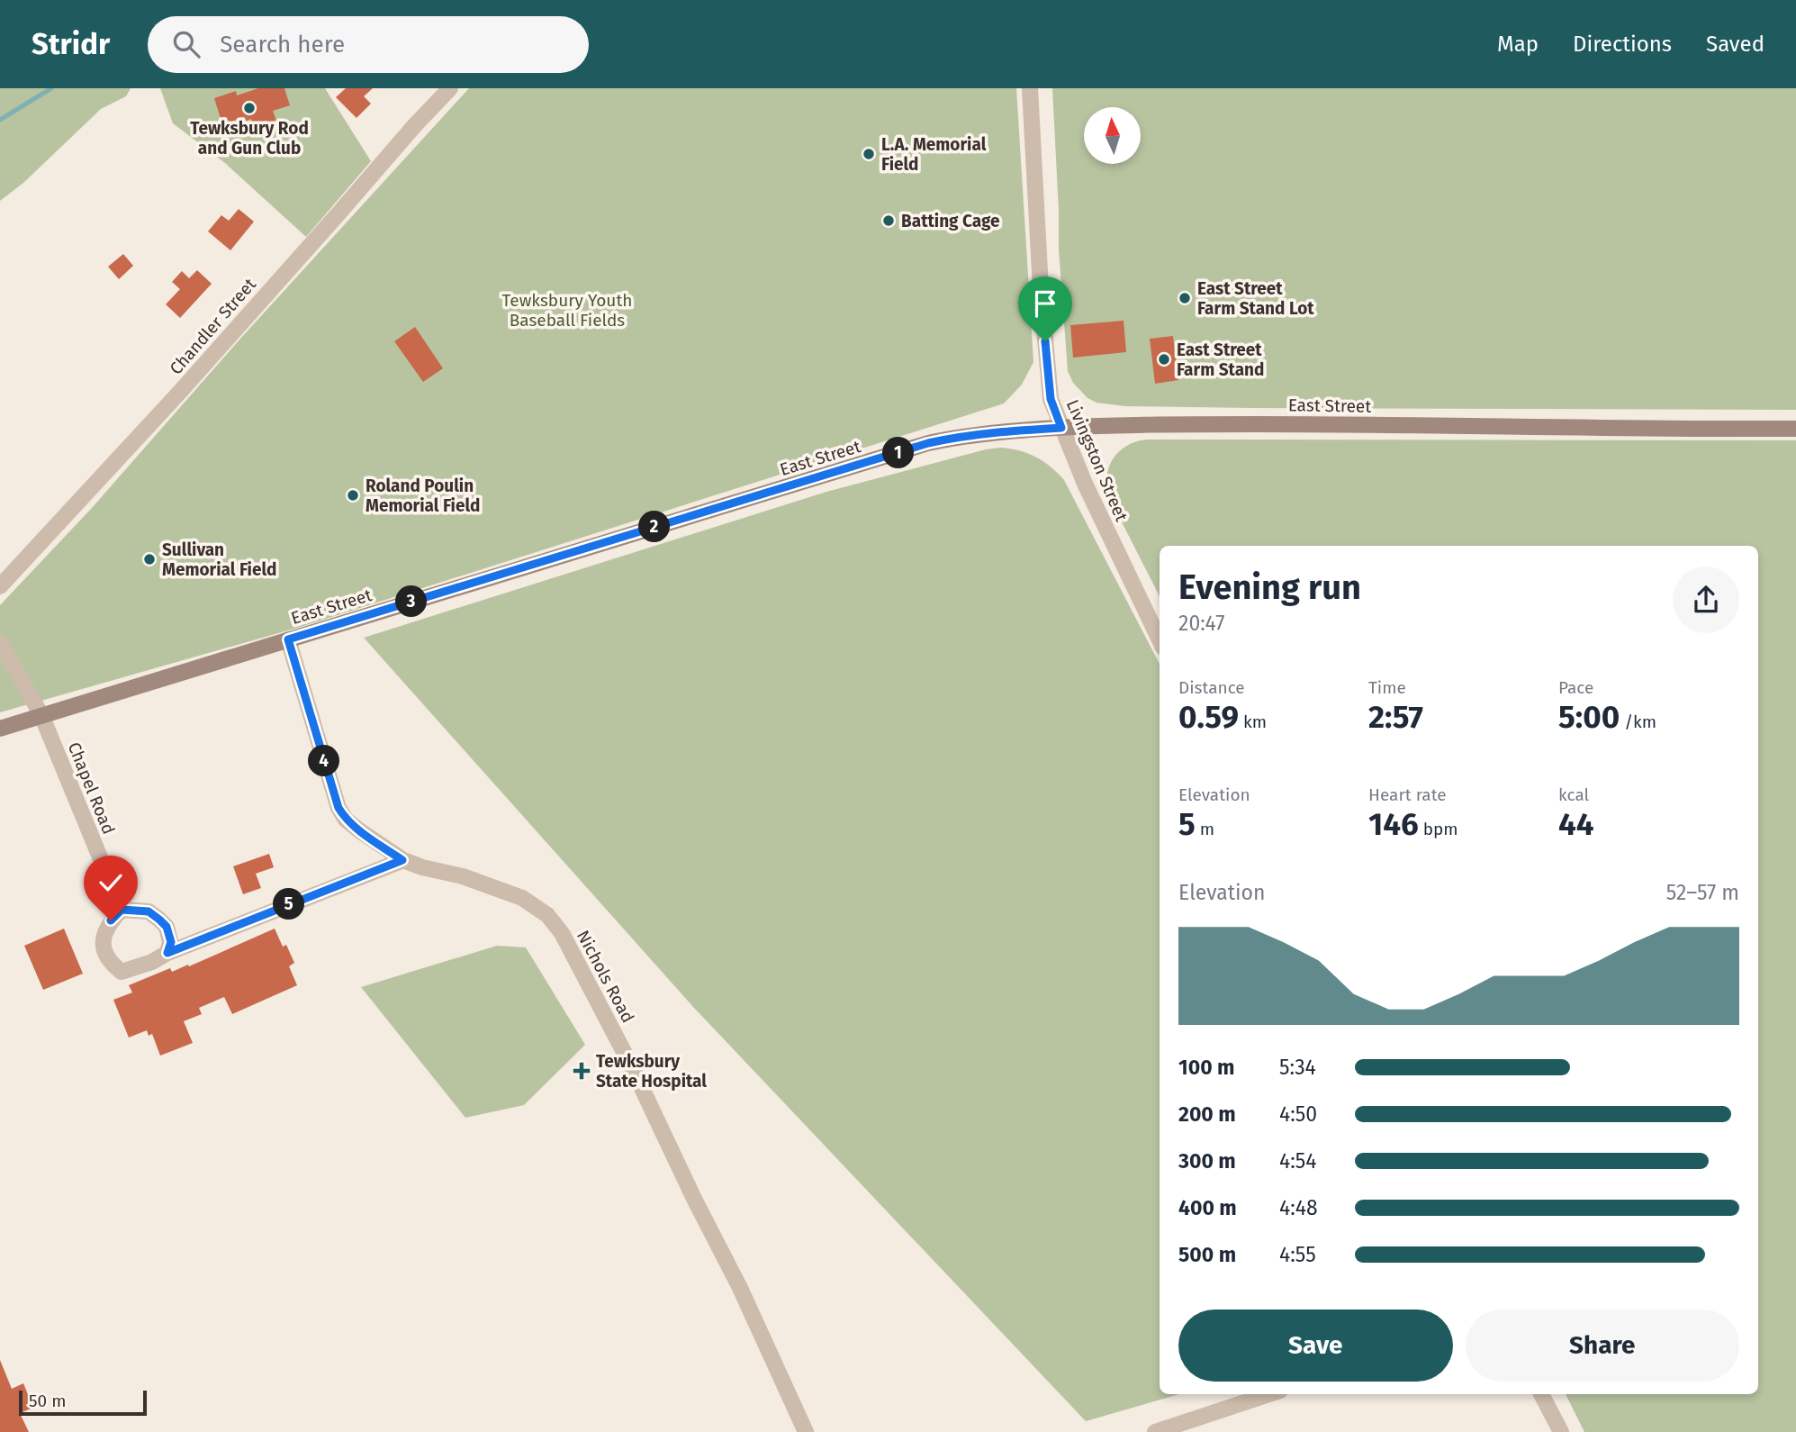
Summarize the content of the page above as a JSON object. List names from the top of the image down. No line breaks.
{"streets":{"main road":["East Street"],"street":["Chandler Street","Livingston Street","Chapel Road","Nichols Road"]},"crossings":[["East Street","Livingston Street"],["East Street","Chapel Road"],["East Street","Nichols Road"]],"parks":["Tewksbury Youth Baseball Fields"],"places":{"other":["Tewksbury Rod and Gun Club","L.A. Memorial Field","Batting Cage","East Street Farm Stand Lot","East Street Farm Stand","Roland Poulin Memorial Field","Sullivan Memorial Field"],"health":["Tewksbury State Hospital"]},"scale_bar":"50 m","north":"top","page":{"header":"Stridr","search":"Search here","nav":["Map","Directions","Saved"],"pins":["1","2","3","4","5"],"heading":["Evening run","20:47"],"stats":[["Distance","0.59 km"],["Time","2:57"],["Pace","5:00 /km"],["Elevation","5 m"],["Heart rate","146 bpm"],["kcal","44"]],"chart":["Elevation","52–57 m"],"list":[{"name":"100 m","note":"5:34"},{"name":"200 m","note":"4:50"},{"name":"300 m","note":"4:54"},{"name":"400 m","note":"4:48"},{"name":"500 m","note":"4:55"}],"buttons":["Save","Share"],"scale":"50 m"}}
